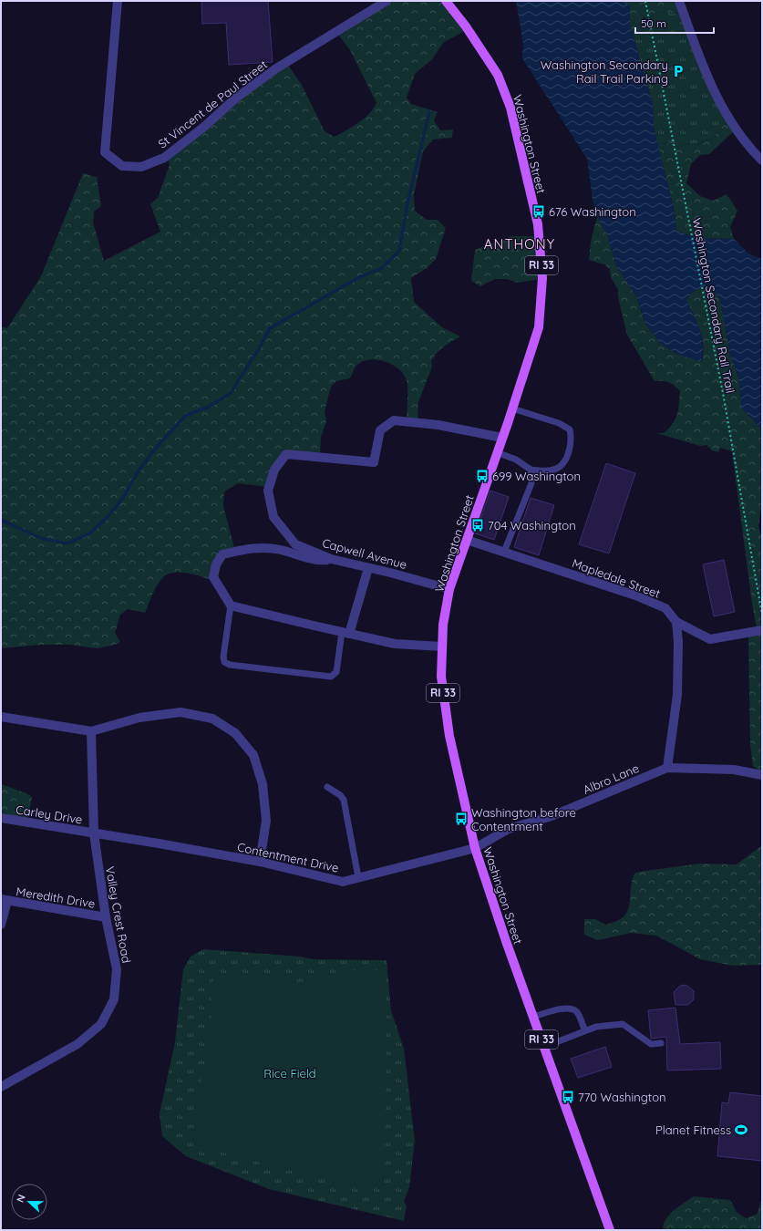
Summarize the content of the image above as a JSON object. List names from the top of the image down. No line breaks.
{"streets":{"main road":["Washington Street","RI 33"],"street":["St Vincent de Paul Street","Capwell Avenue","Mapledale Street","Albro Lane","Carley Drive","Contentment Drive","Meredith Drive","Valley Crest Road"],"path":["Washington Secondary Rail Trail"]},"crossings":[["Washington Street","Capwell Avenue"],["Washington Street","Mapledale Street"],["Washington Street","Albro Lane"],["Washington Street","Contentment Drive"],["Albro Lane","Contentment Drive"],["Carley Drive","Contentment Drive"],["Carley Drive","Valley Crest Road"],["Contentment Drive","Valley Crest Road"],["Meredith Drive","Valley Crest Road"]],"districts":["ANTHONY"],"parks":["Rice Field"],"places":{"parking":["Washington Secondary Rail Trail Parking"],"bus stop":["676 Washington","699 Washington","704 Washington","Washington before Contentment","770 Washington"],"sports":["Planet Fitness"]},"scale_bar":"50 m","north":"left"}
